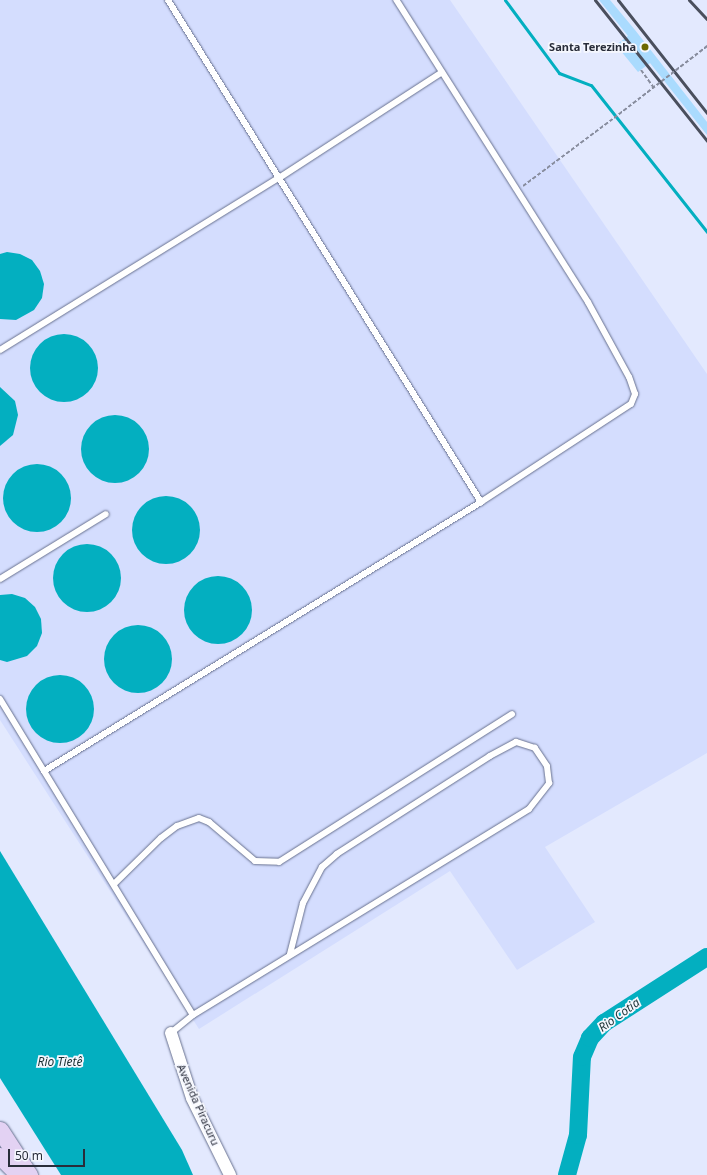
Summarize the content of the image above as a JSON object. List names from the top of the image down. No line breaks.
{"streets":{"street":["Avenida Piracuru"]},"water":["Rio Cotia","Rio Tietê"],"places":["Santa Terezinha"],"scale_bar":"50 m"}
